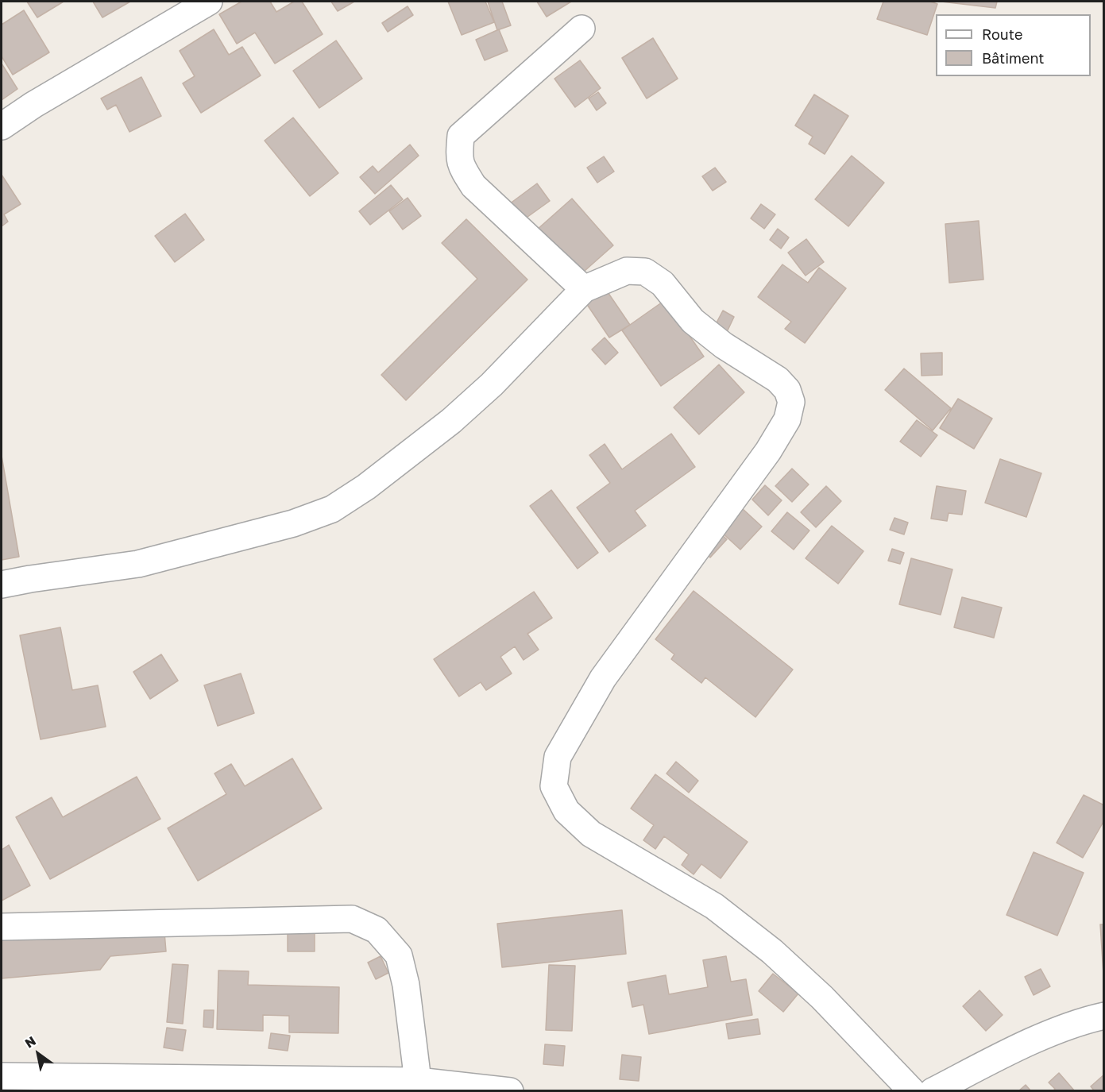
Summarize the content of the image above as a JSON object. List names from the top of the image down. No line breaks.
{"legend":["Route","Bâtiment"],"north":"top left"}
